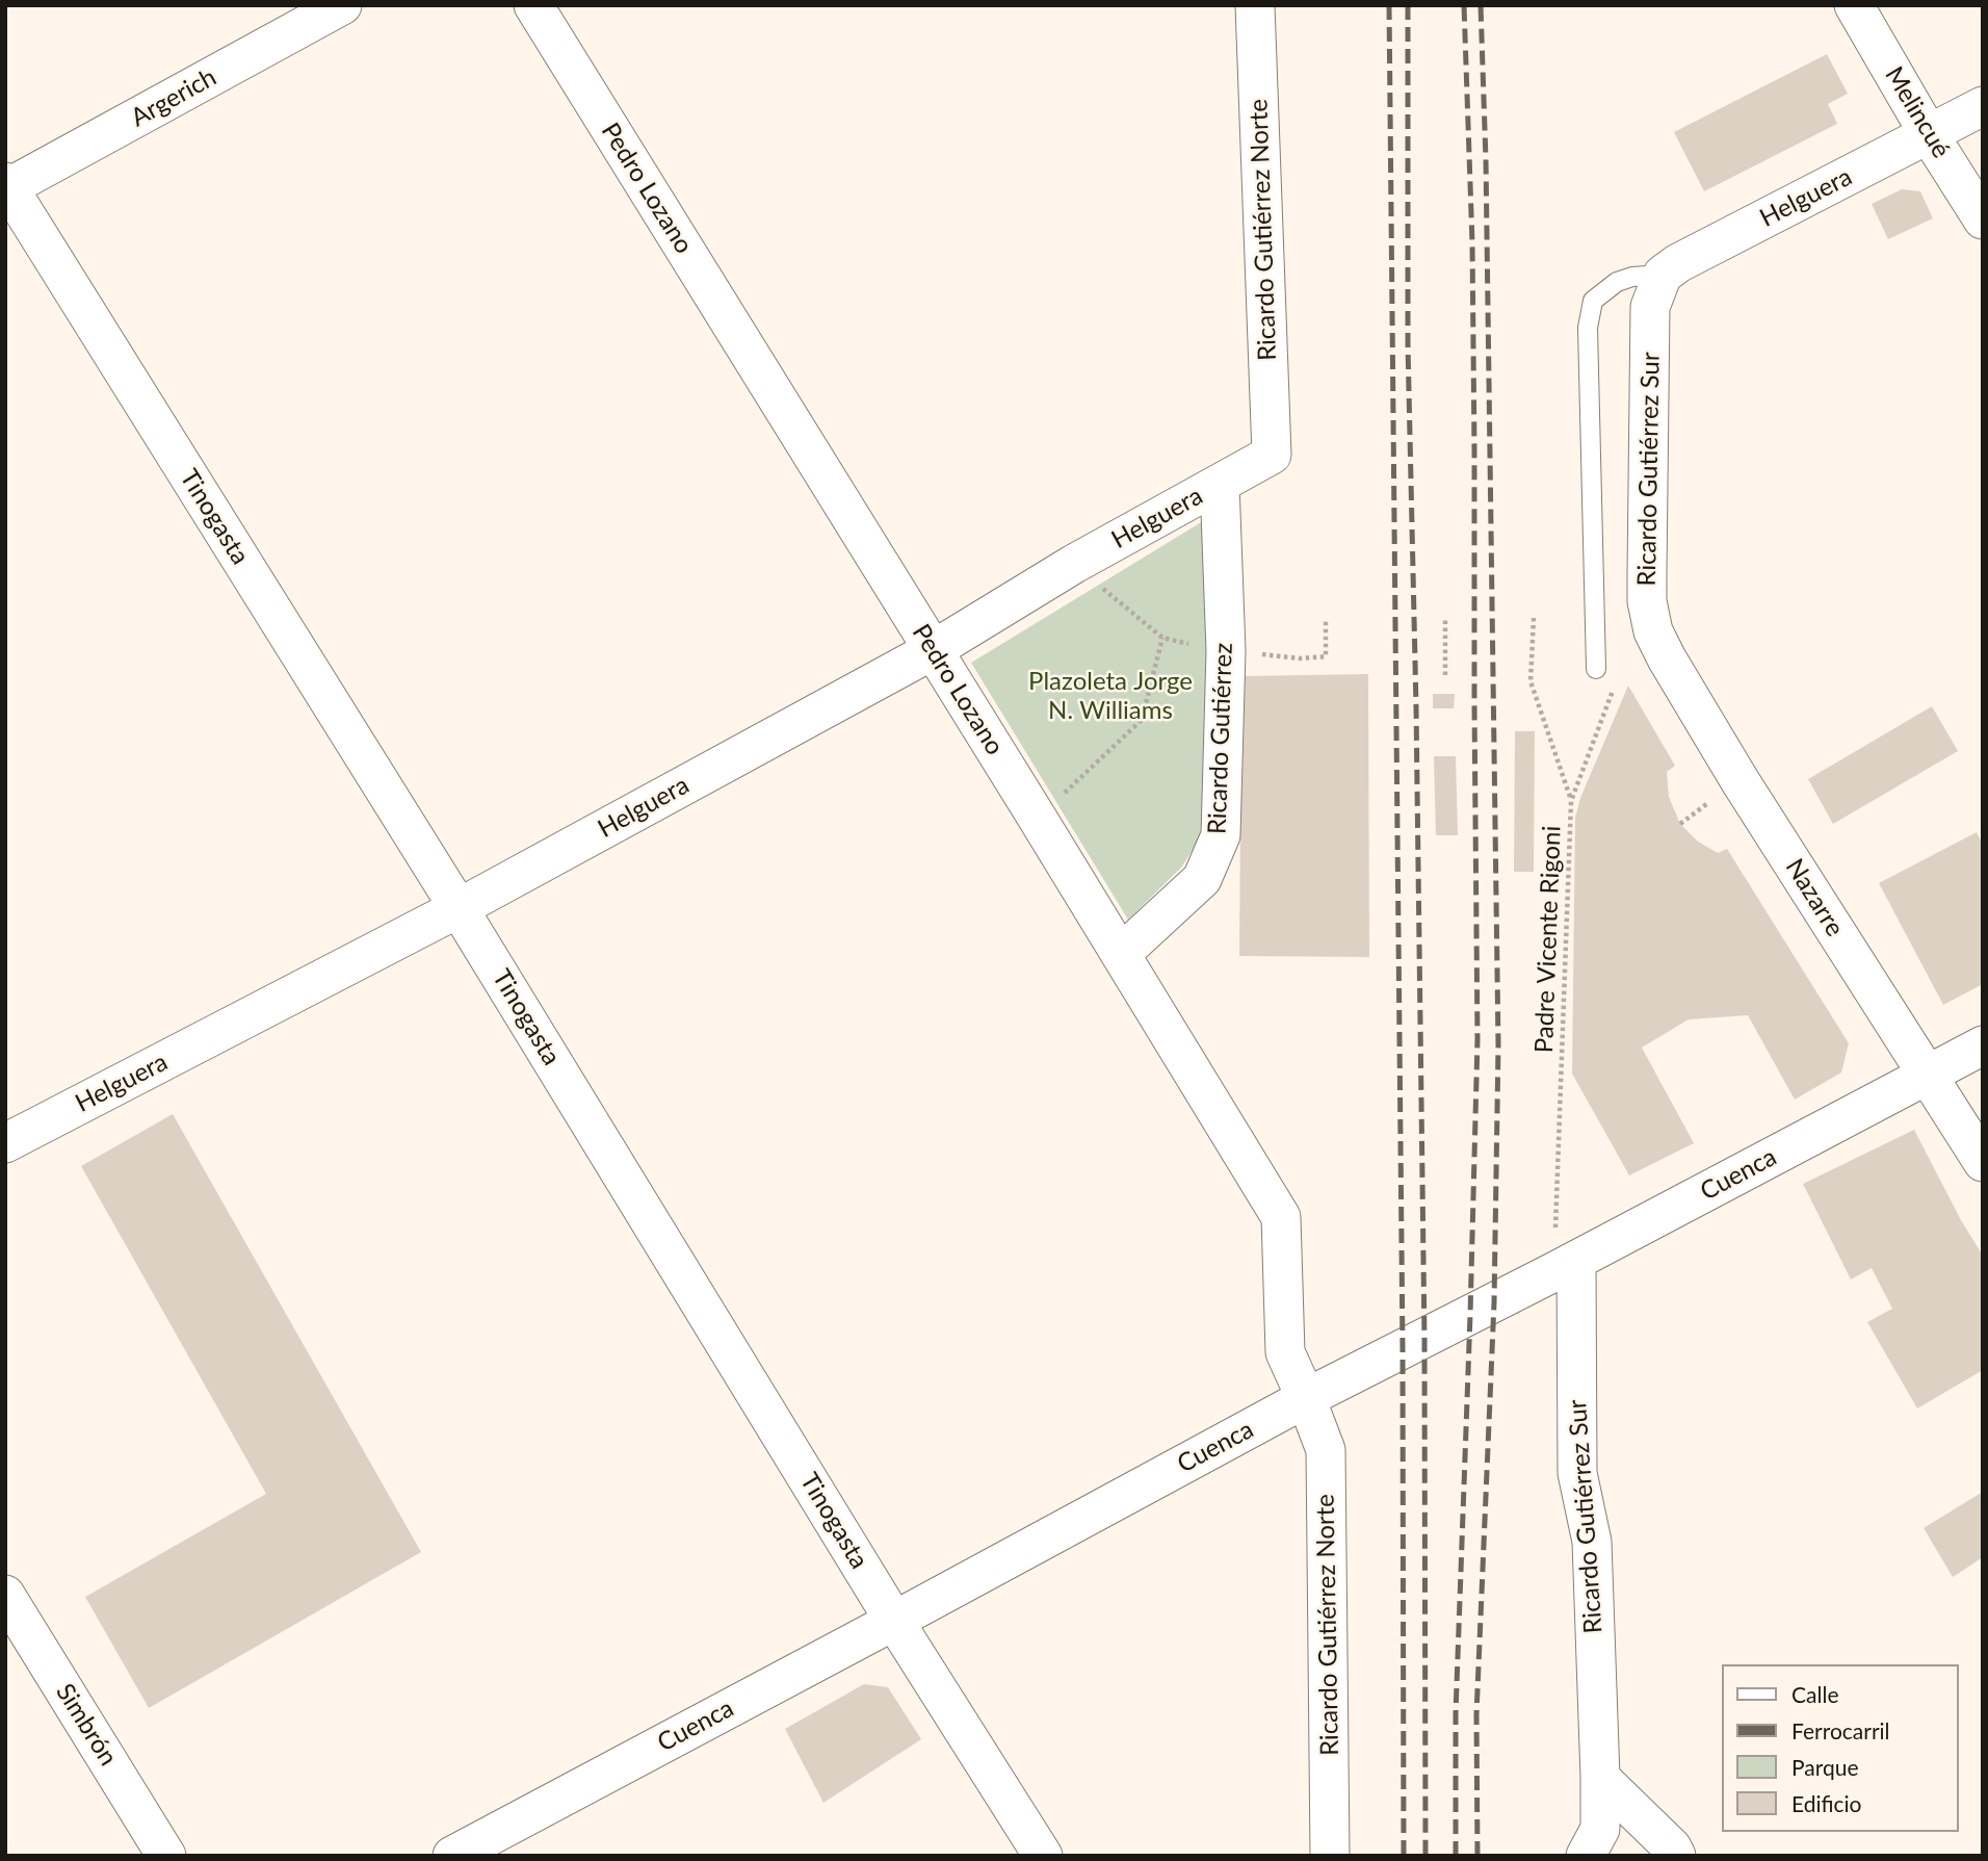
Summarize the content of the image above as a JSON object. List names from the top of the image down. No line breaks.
{"streets":{"street":["Argerich","Melincué","Pedro Lozano","Helguera","Ricardo Gutiérrez Norte","Ricardo Gutiérrez Sur","Tinogasta","Ricardo Gutiérrez","Nazarre","Cuenca","Simbrón"],"path":["Padre Vicente Rigoni"]},"crossings":[["Argerich","Tinogasta"],["Melincué","Helguera"],["Pedro Lozano","Helguera"],["Pedro Lozano","Ricardo Gutiérrez Norte"],["Pedro Lozano","Ricardo Gutiérrez"],["Pedro Lozano","Cuenca"],["Helguera","Ricardo Gutiérrez Norte"],["Helguera","Ricardo Gutiérrez Sur"],["Helguera","Tinogasta"],["Helguera","Ricardo Gutiérrez"],["Ricardo Gutiérrez Norte","Cuenca"],["Ricardo Gutiérrez Sur","Nazarre"],["Ricardo Gutiérrez Sur","Padre Vicente Rigoni"],["Ricardo Gutiérrez Sur","Cuenca"],["Tinogasta","Cuenca"],["Nazarre","Cuenca"],["Padre Vicente Rigoni","Cuenca"]],"parks":["Plazoleta Jorge N. Williams"],"legend":["Calle","Ferrocarril","Parque","Edificio"]}
